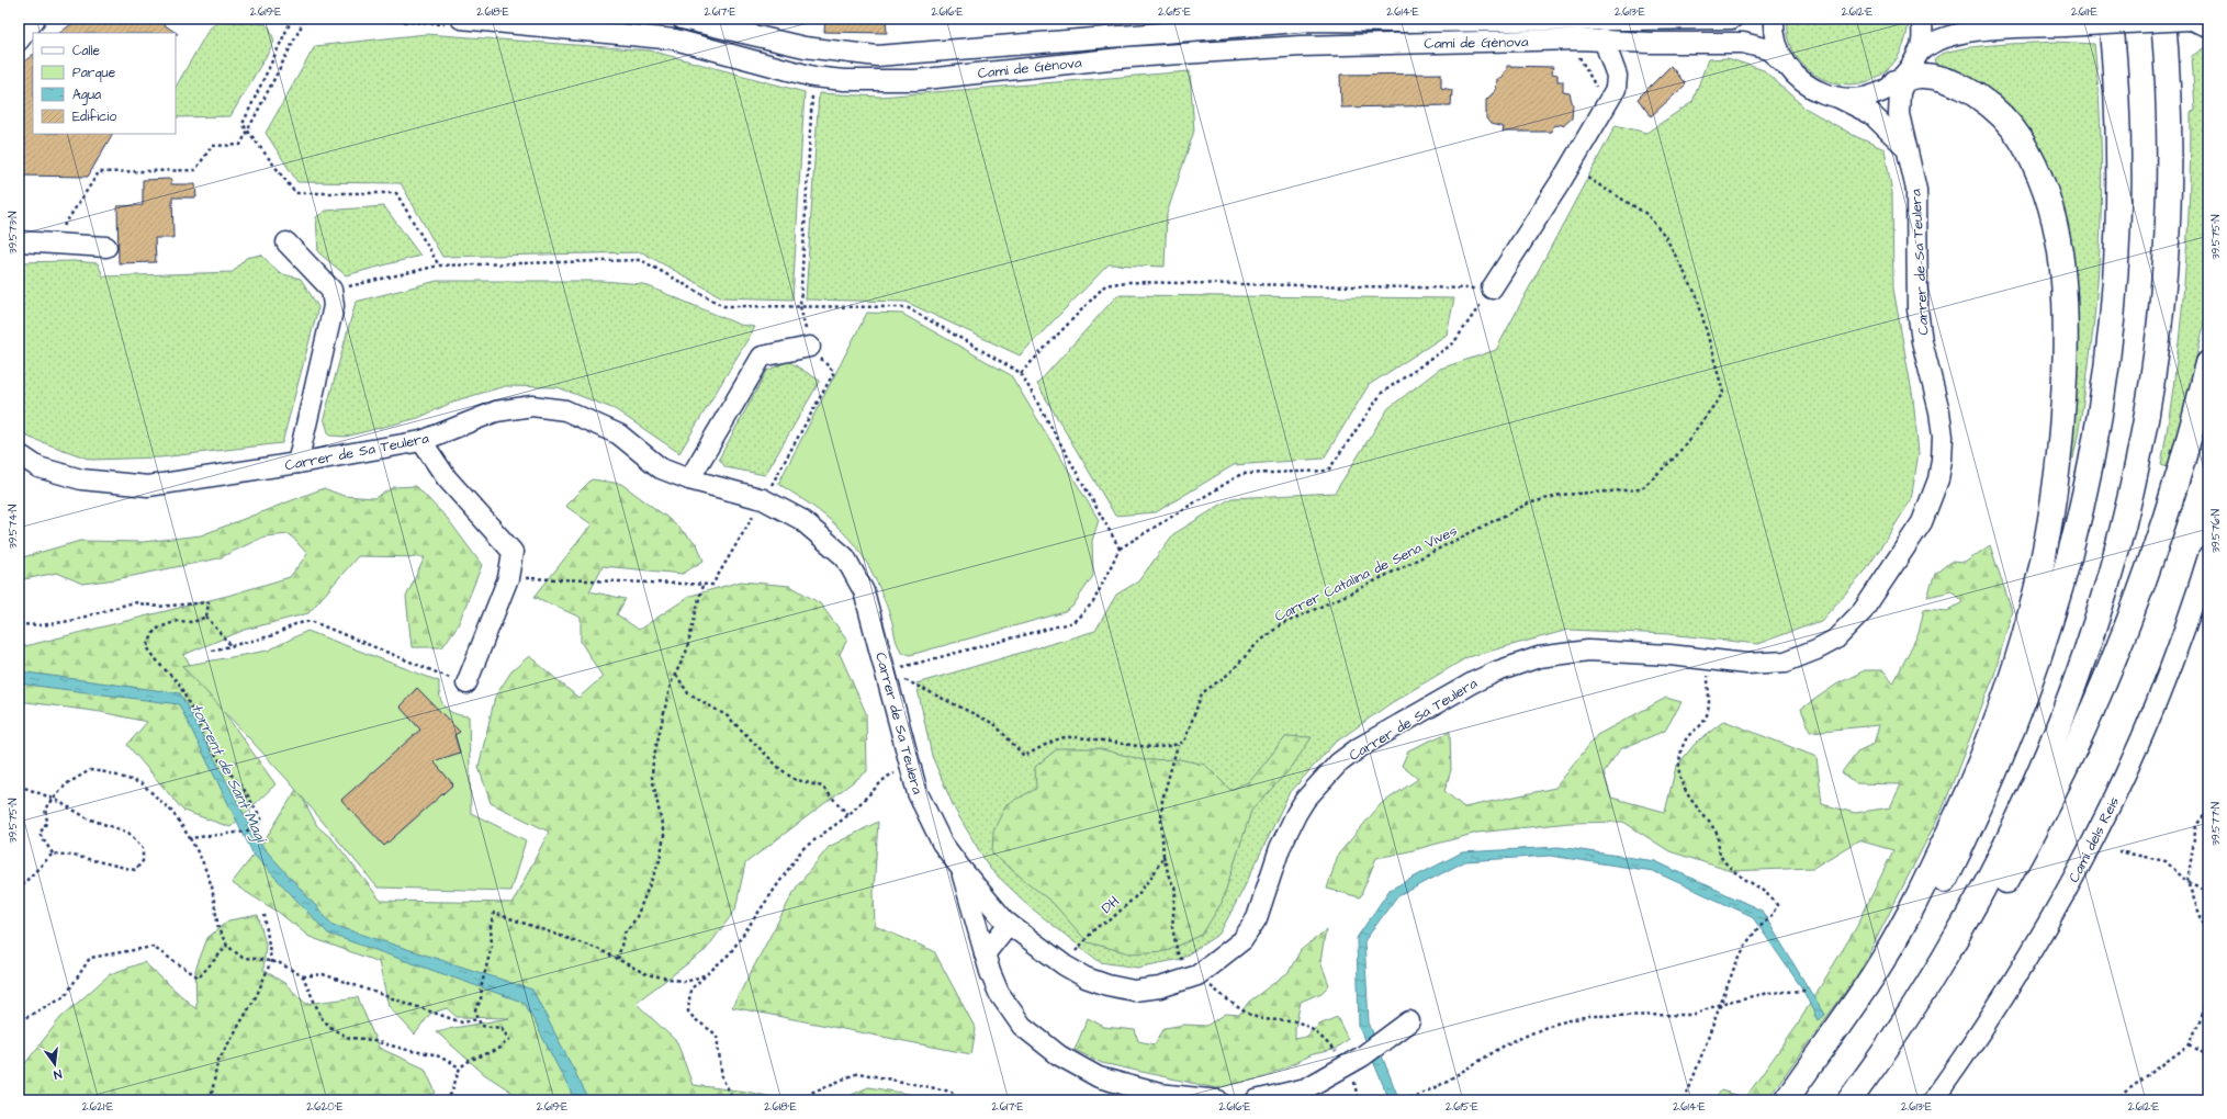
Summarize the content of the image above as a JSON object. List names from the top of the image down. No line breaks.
{"streets":{"street":["Camí de Gènova","Carrer de Sa Teulera","Camí dels Reis"],"path":["Carrer Catalina de Sena Vives","DH"]},"crossings":[["Carrer de Sa Teulera","DH"]],"water":["torrent de Sant Magí"],"legend":["Calle","Parque","Agua","Edificio"],"north":"bottom","coordinates":["2.619°E","2.618°E","2.617°E","2.616°E","2.615°E","2.614°E","2.613°E","2.612°E","2.611°E","39.573°N","39.575°N","39.574°N","39.576°N","39.577°N","2.621°E","2.620°E"]}
